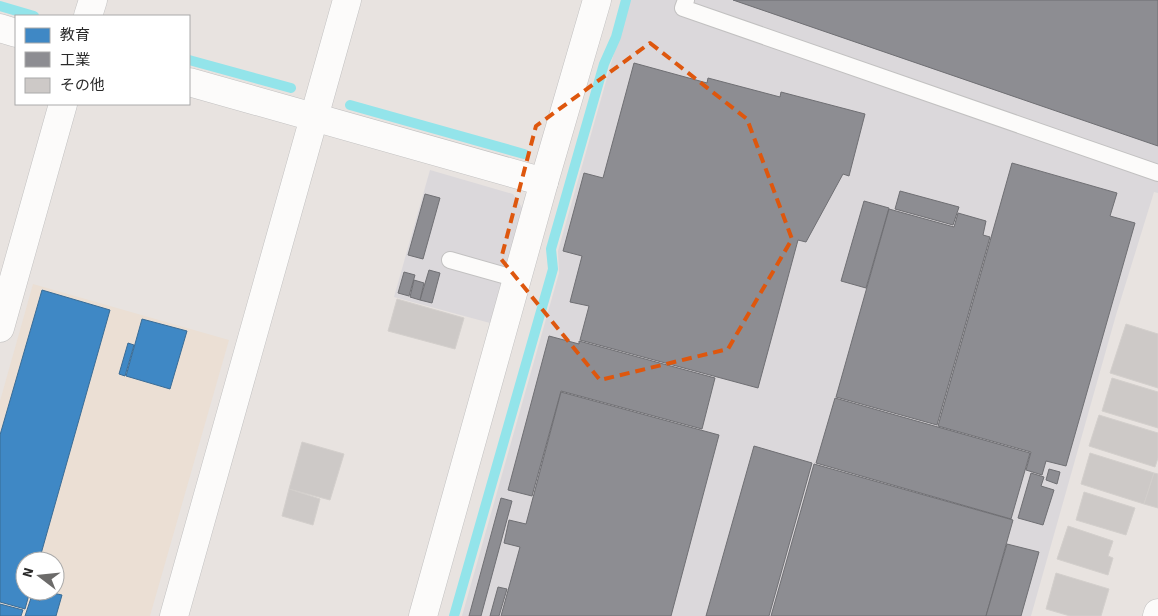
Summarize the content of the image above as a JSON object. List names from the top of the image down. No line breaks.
{"legend":["教育","工業","その他"],"north":"left"}
